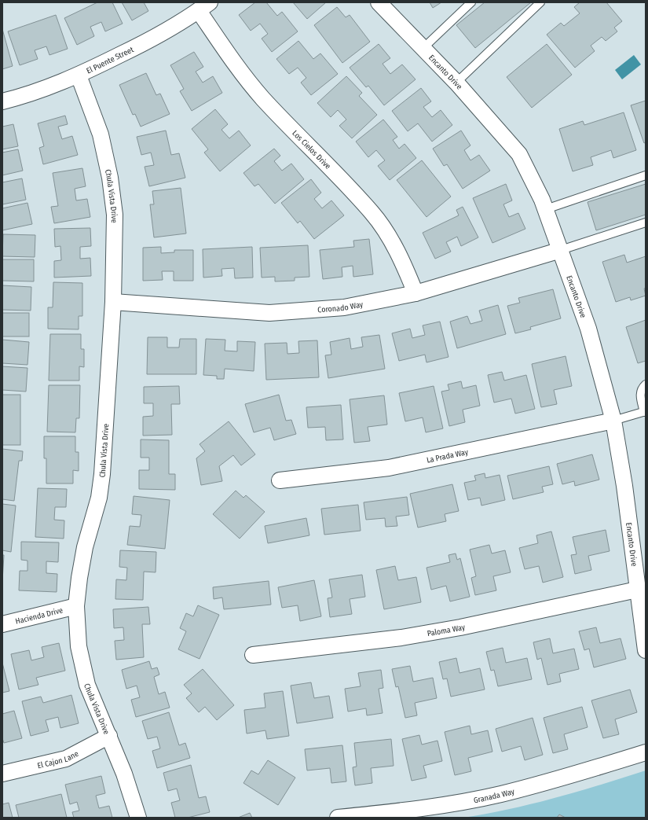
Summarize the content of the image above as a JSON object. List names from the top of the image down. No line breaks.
{"streets":{"street":["El Puente Street","Encanto Drive","Los Cielos Drive","Chula Vista Drive","Coronado Way","La Prada Way","Hacienda Drive","Paloma Way","El Cajon Lane","Granada Way"]},"crossings":[["El Puente Street","Los Cielos Drive"],["El Puente Street","Chula Vista Drive"],["Encanto Drive","Coronado Way"],["Encanto Drive","La Prada Way"],["Encanto Drive","Paloma Way"],["Los Cielos Drive","Coronado Way"],["Chula Vista Drive","Coronado Way"],["Chula Vista Drive","Hacienda Drive"],["Chula Vista Drive","El Cajon Lane"]]}
